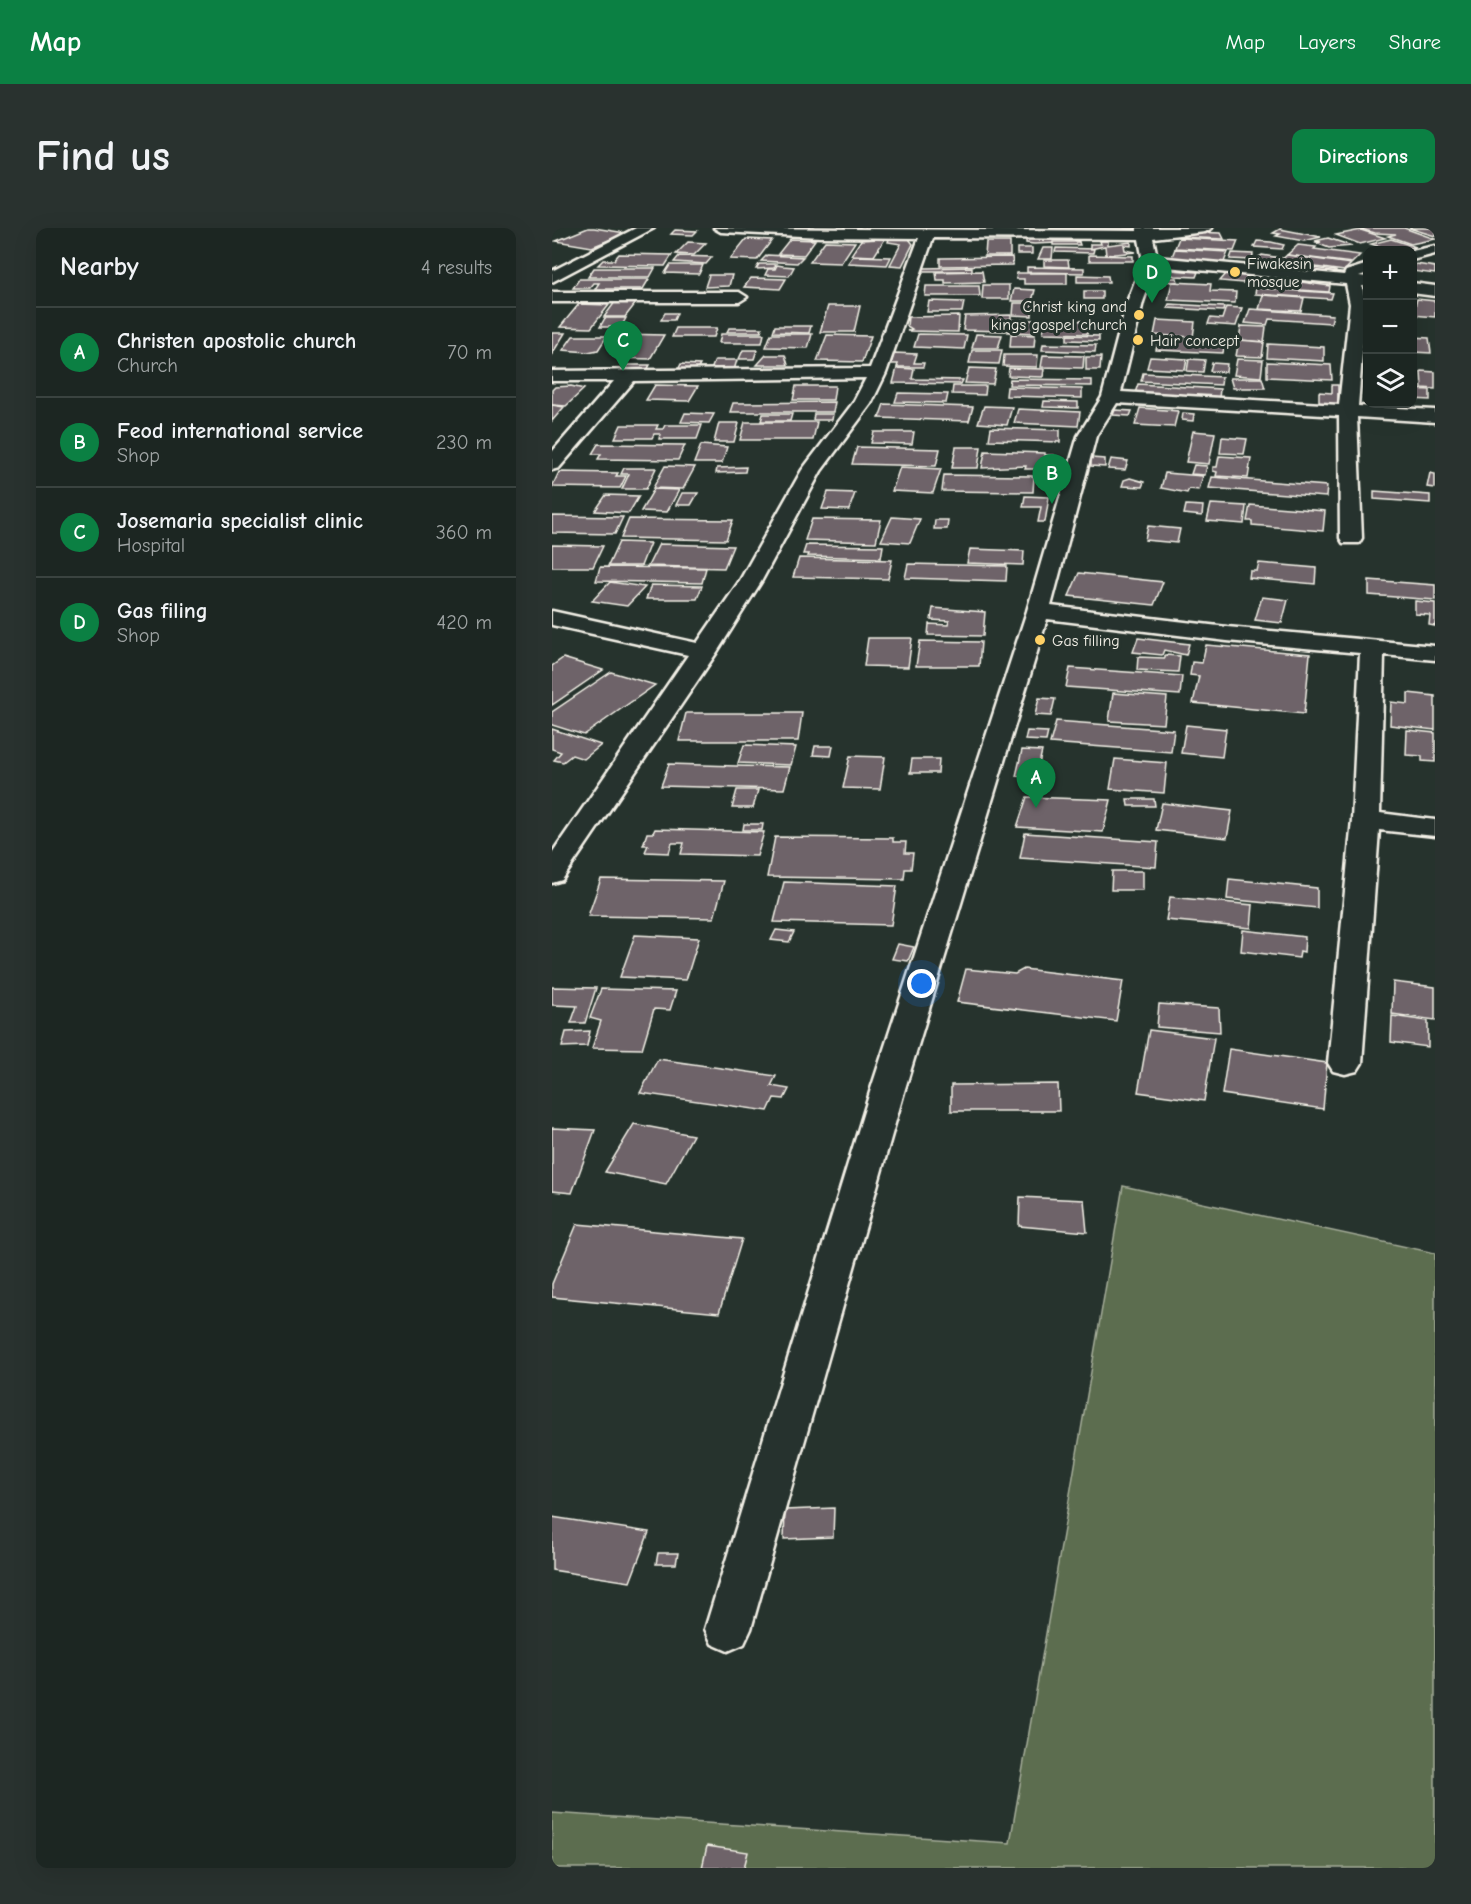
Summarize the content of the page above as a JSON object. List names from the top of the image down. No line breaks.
{"places":["Fiwakesin mosque","Christ king and kings gospel church","Hair concept","Gas filling"],"page":{"header":"Map","nav":["Map","Layers","Share"],"buttons":"Directions","title":"Find us","heading":["Nearby","4 results"],"map_buttons":["+","−"],"pins":["D","C","B","A"],"list":[{"mark":"A","name":"Christen apostolic church","note":"Church","value":"70 m"},{"mark":"B","name":"Feod international service","note":"Shop","value":"230 m"},{"mark":"C","name":"Josemaria specialist clinic","note":"Hospital","value":"360 m"},{"mark":"D","name":"Gas filing","note":"Shop","value":"420 m"}]}}
